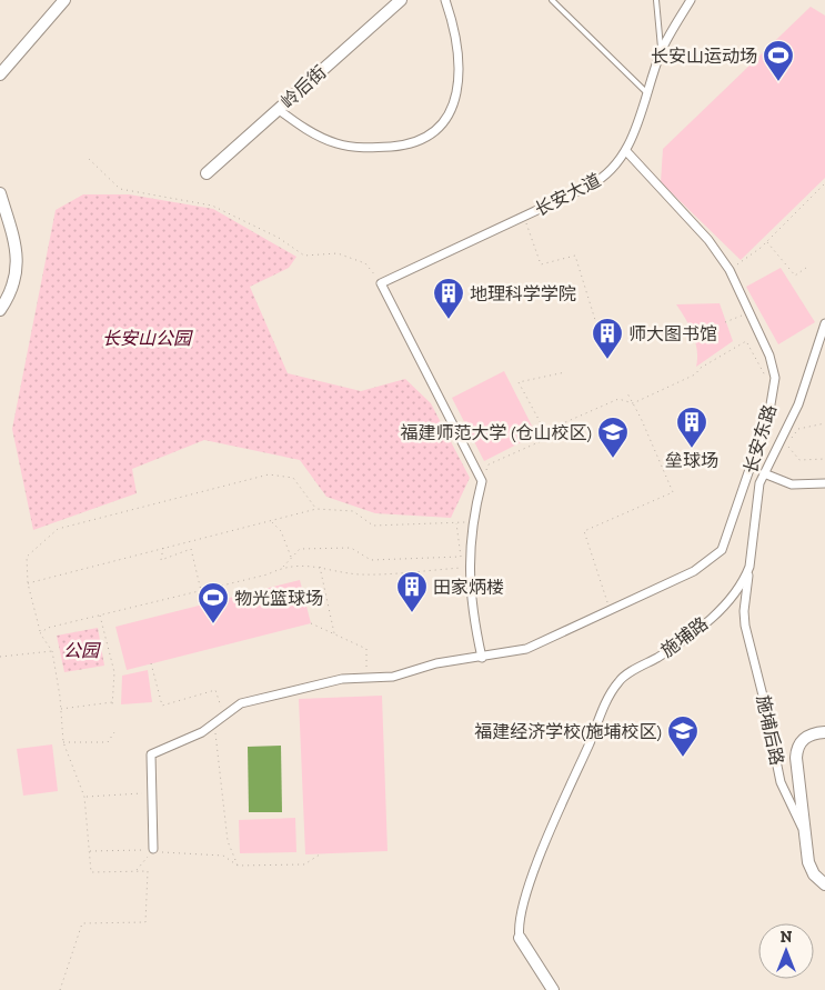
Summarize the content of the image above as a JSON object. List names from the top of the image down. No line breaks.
{"streets":{"street":["岭后街","长安大道","长安东路","施埔路","施埔后路"]},"crossings":[["长安大道","长安东路"],["施埔路","施埔后路"]],"parks":["长安山公园","公园"],"places":{"sports":["长安山运动场","物光篮球场"],"building":["地理科学学院","师大图书馆","垒球场","田家炳楼"],"school or university":["福建师范大学 (仓山校区)","福建经济学校(施埔校区)"]},"north":"top"}
